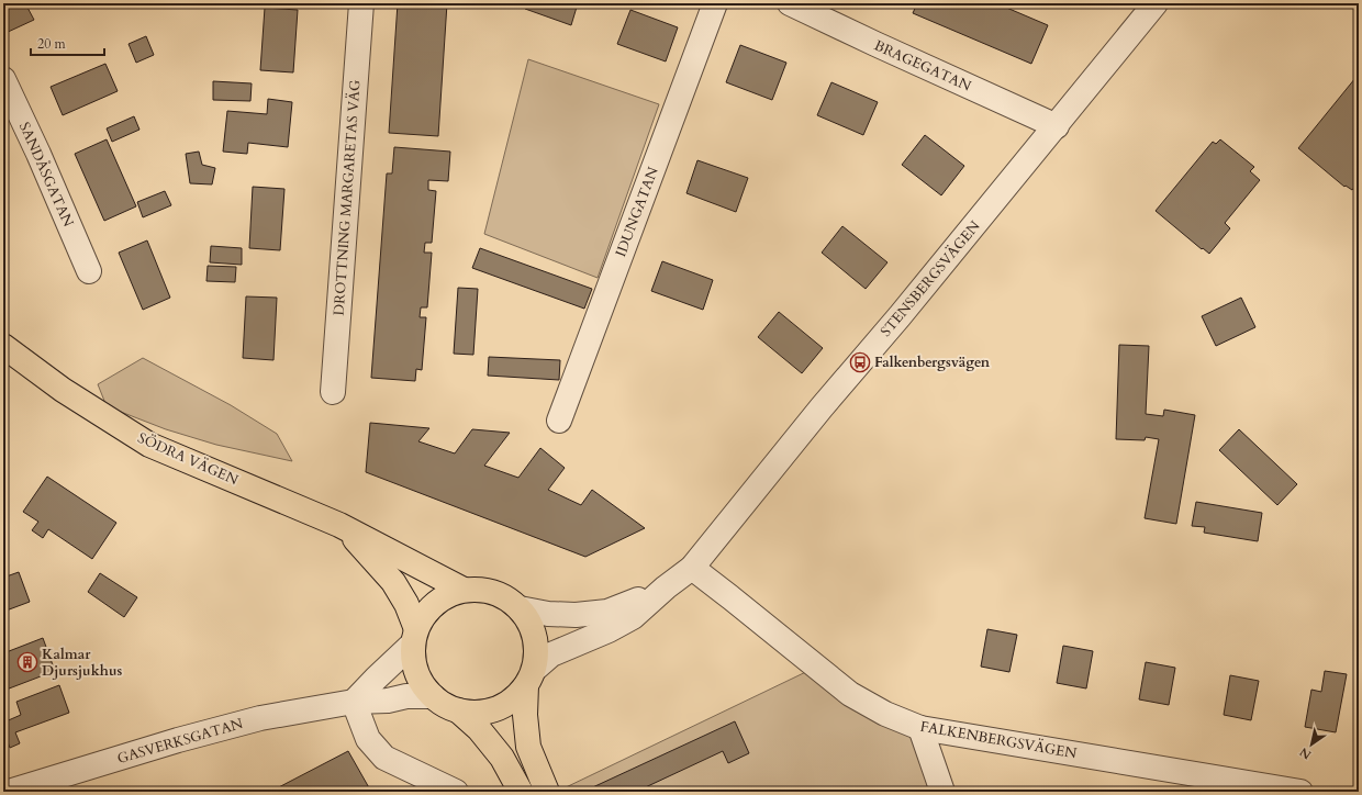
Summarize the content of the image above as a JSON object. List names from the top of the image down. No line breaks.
{"streets":{"main road":["SÖDRA VÄGEN"],"street":["BRAGEGATAN","SANDÅSGATAN","DROTTNING MARGARETAS VÄG","IDUNGATAN","STENSBERGSVÄGEN","FALKENBERGSVÄGEN","GASVERKSGATAN"]},"crossings":[["BRAGEGATAN","STENSBERGSVÄGEN"],["STENSBERGSVÄGEN","SÖDRA VÄGEN"],["STENSBERGSVÄGEN","FALKENBERGSVÄGEN"],["STENSBERGSVÄGEN","GASVERKSGATAN"],["SÖDRA VÄGEN","GASVERKSGATAN"]],"places":{"bus stop":["Falkenbergsvägen"],"building":["Kalmar Djursjukhus"]},"scale_bar":"20 m","north":"bottom left"}
